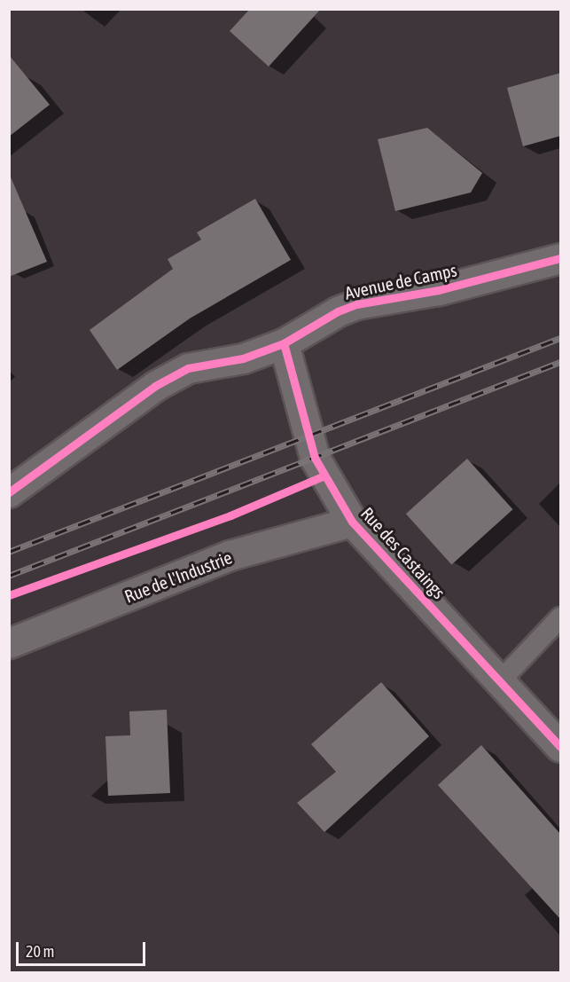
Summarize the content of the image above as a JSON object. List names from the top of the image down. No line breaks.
{"streets":{"street":["Avenue de Camps","Rue des Castaings","Rue de l'Industrie"]},"crossings":[["Avenue de Camps","Rue des Castaings"],["Rue des Castaings","Rue de l'Industrie"]],"scale_bar":"20 m"}
